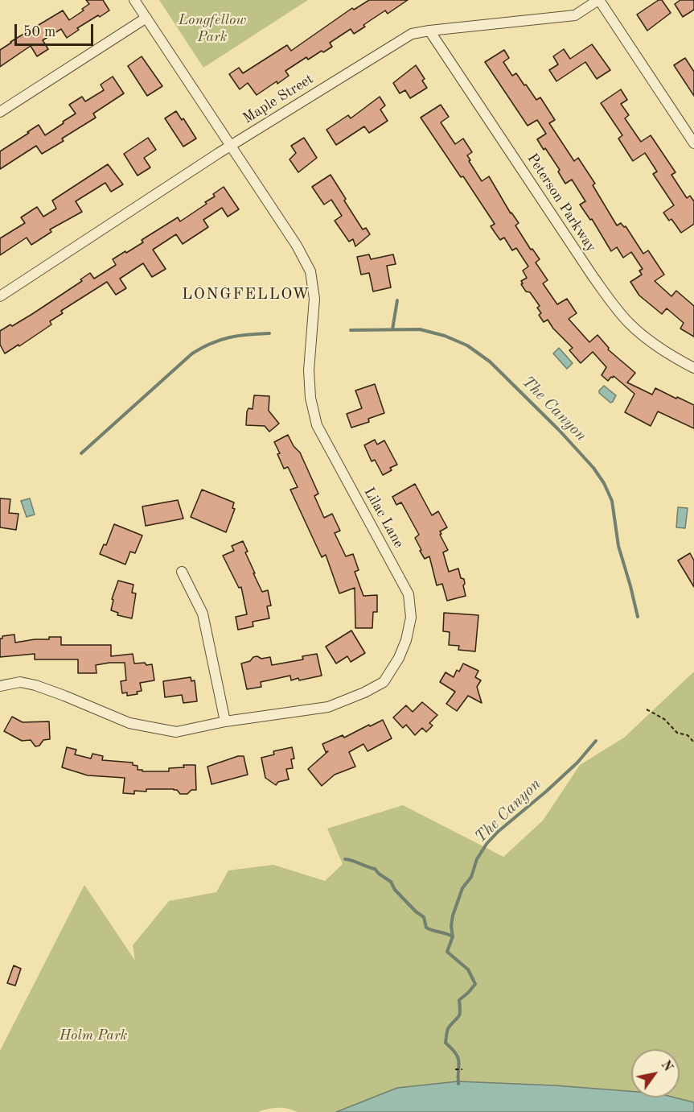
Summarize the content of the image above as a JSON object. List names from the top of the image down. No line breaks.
{"streets":{"street":["Maple Street","Peterson Parkway","Lilac Lane"]},"crossings":[["Maple Street","Peterson Parkway"],["Maple Street","Lilac Lane"]],"districts":["LONGFELLOW"],"water":["The Canyon"],"parks":["Longfellow Park","Holm Park"],"scale_bar":"50 m","north":"top right"}
